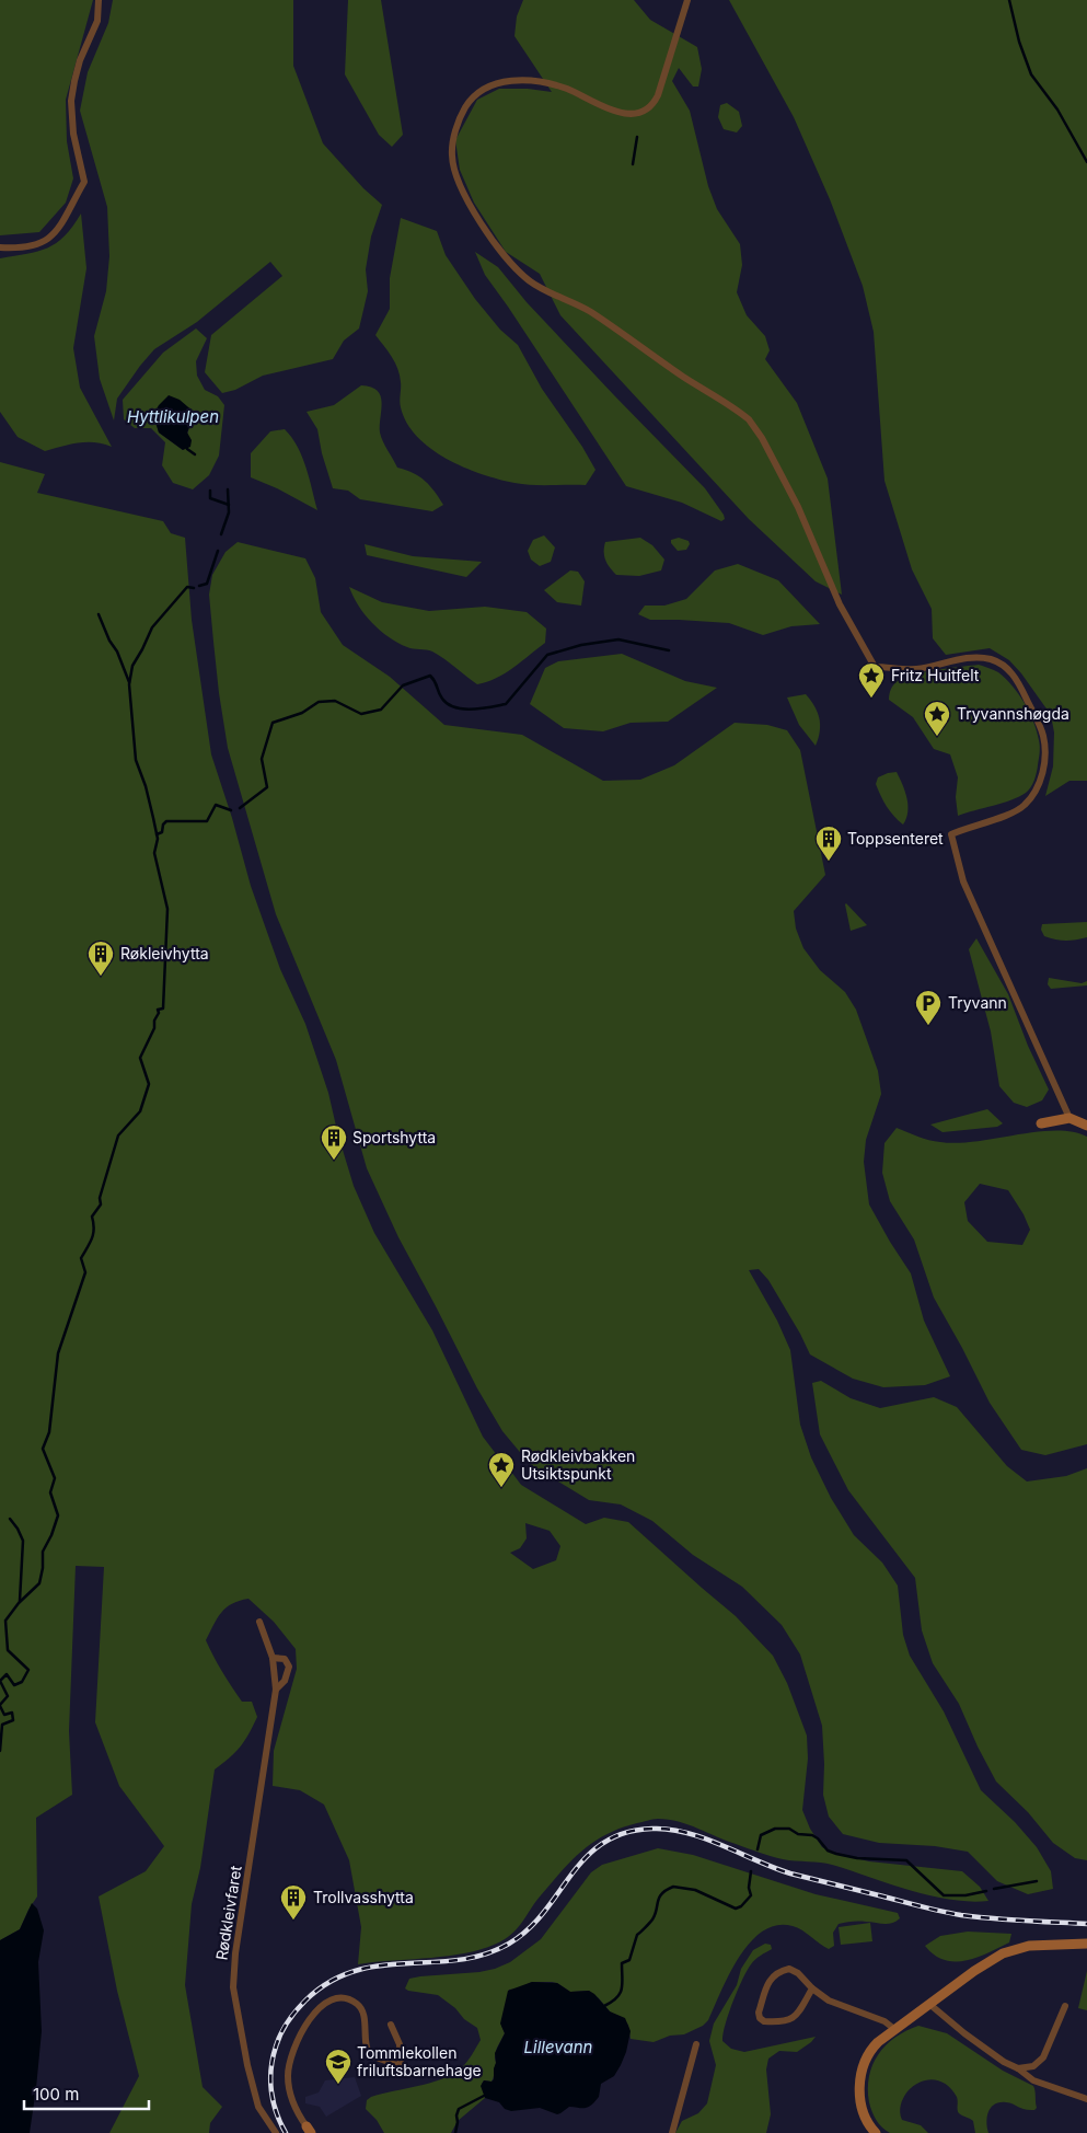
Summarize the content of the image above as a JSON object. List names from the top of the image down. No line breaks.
{"streets":{"street":["Rødkleivfaret"]},"water":["Hyttlikulpen","Lillevann"],"places":{"place":["Fritz Huitfelt","Tryvannshøgda","Rødkleivbakken Utsiktspunkt"],"building":["Toppsenteret","Røkleivhytta","Sportshytta","Trollvasshytta"],"parking":["Tryvann"],"school or university":["Tommlekollen friluftsbarnehage"]},"scale_bar":"100 m"}
